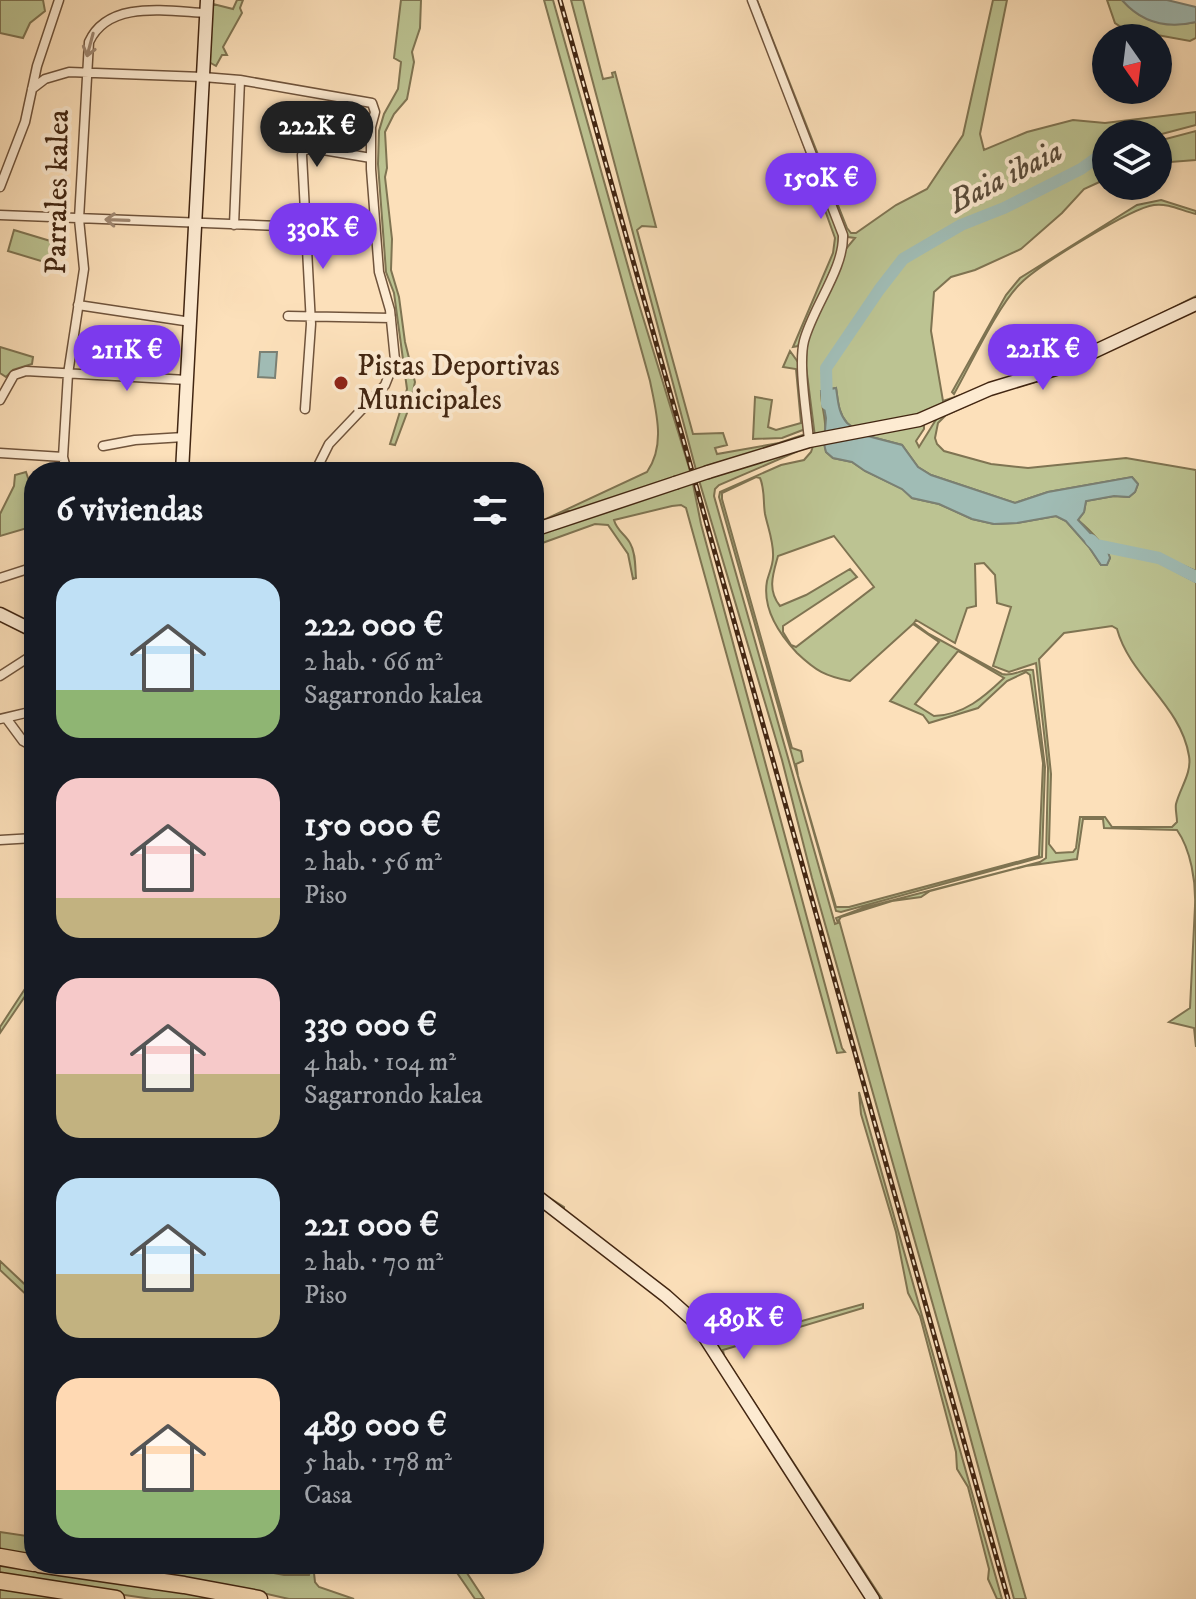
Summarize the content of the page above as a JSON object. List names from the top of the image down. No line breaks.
{"streets":{"street":["Parrales kalea"]},"water":["Baia ibaia"],"places":["Pistas Deportivas Municipales"],"north":"bottom","page":{"price":["222K €","150K €","330K €","221K €","211K €","489K €"],"heading":"6 viviendas","list":[{"name":"222 000 €","note":"2 hab. · 66 m² · Sagarrondo kalea"},{"name":"150 000 €","note":"2 hab. · 56 m² · Piso"},{"name":"330 000 €","note":"4 hab. · 104 m² · Sagarrondo kalea"},{"name":"221 000 €","note":"2 hab. · 70 m² · Piso"},{"name":"489 000 €","note":"5 hab. · 178 m² · Casa"}]}}
